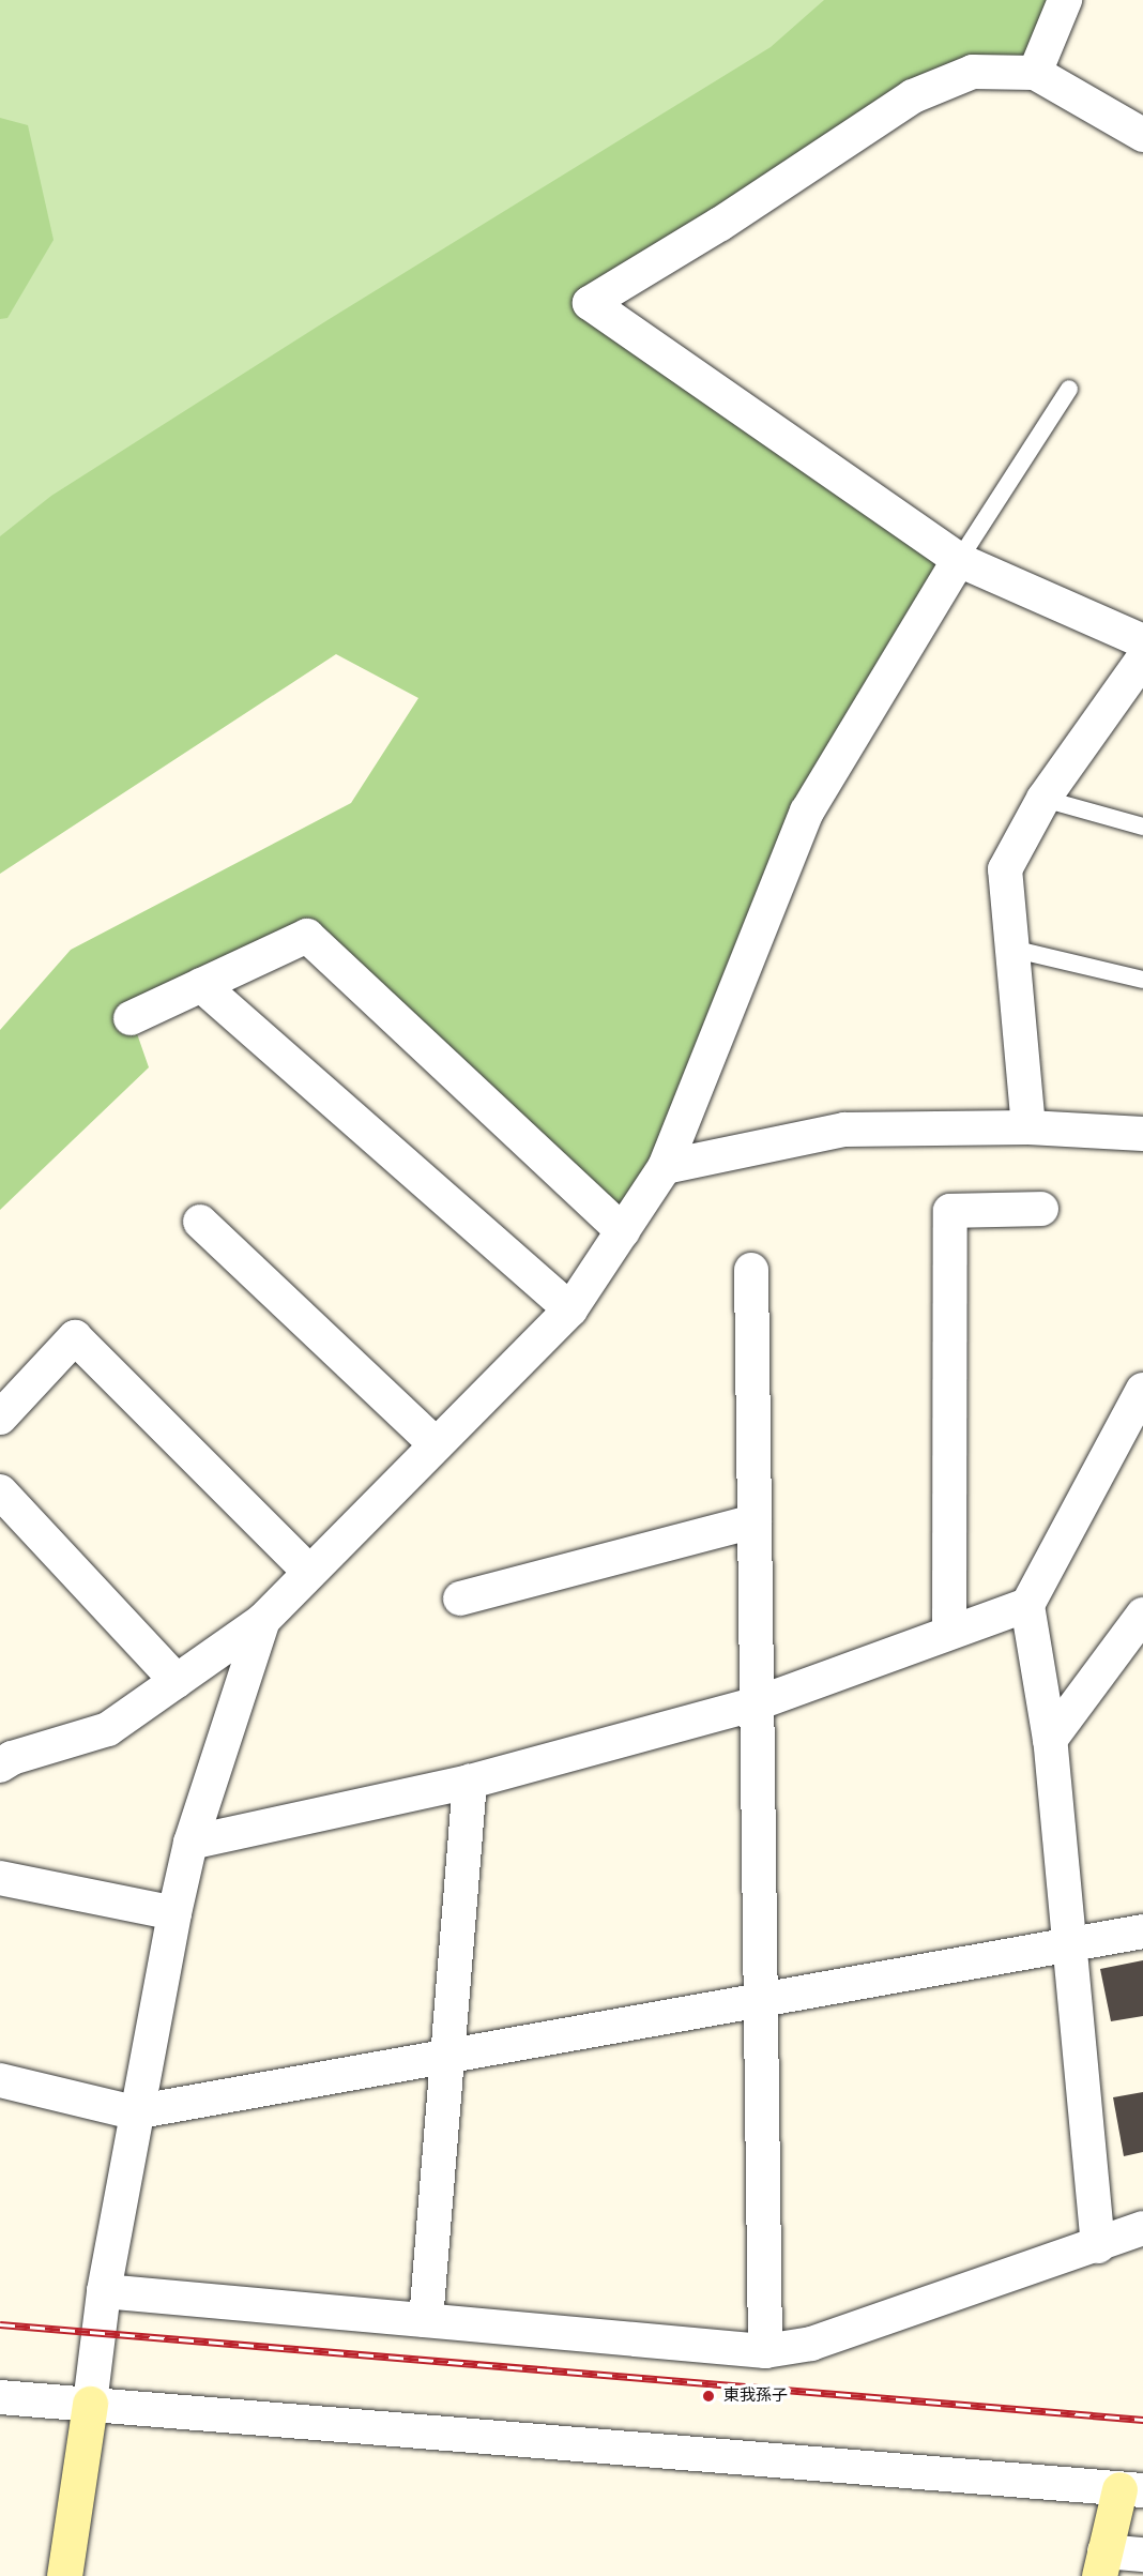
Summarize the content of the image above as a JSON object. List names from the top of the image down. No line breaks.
{"places":["東我孫子"]}
